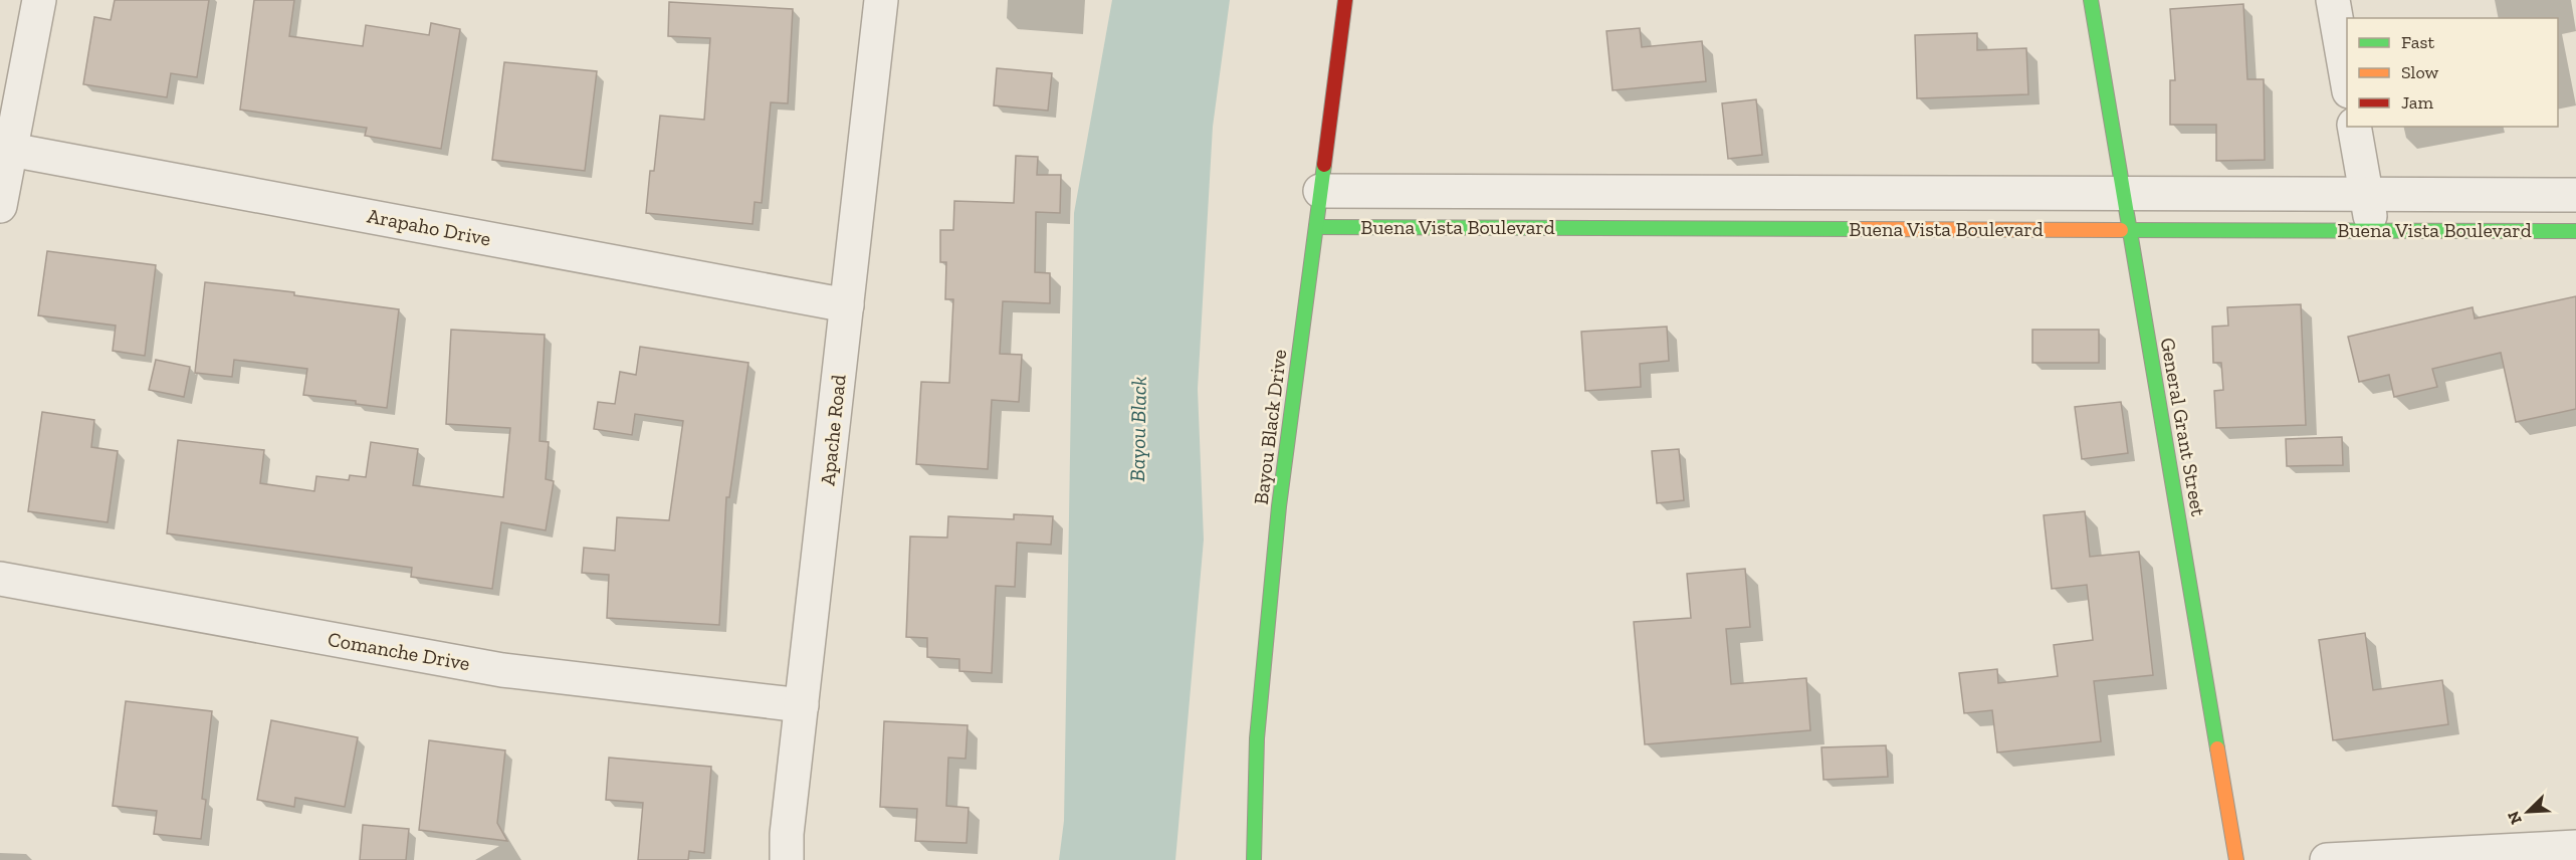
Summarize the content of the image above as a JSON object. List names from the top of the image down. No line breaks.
{"streets":{"street":["Arapaho Drive","Buena Vista Boulevard","Bayou Black Drive","General Grant Street","Apache Road","Comanche Drive"]},"crossings":[["Arapaho Drive","Apache Road"],["Buena Vista Boulevard","Bayou Black Drive"],["Buena Vista Boulevard","General Grant Street"],["Apache Road","Comanche Drive"]],"water":["Bayou Black"],"legend":["Fast","Slow","Jam"],"north":"bottom left"}
